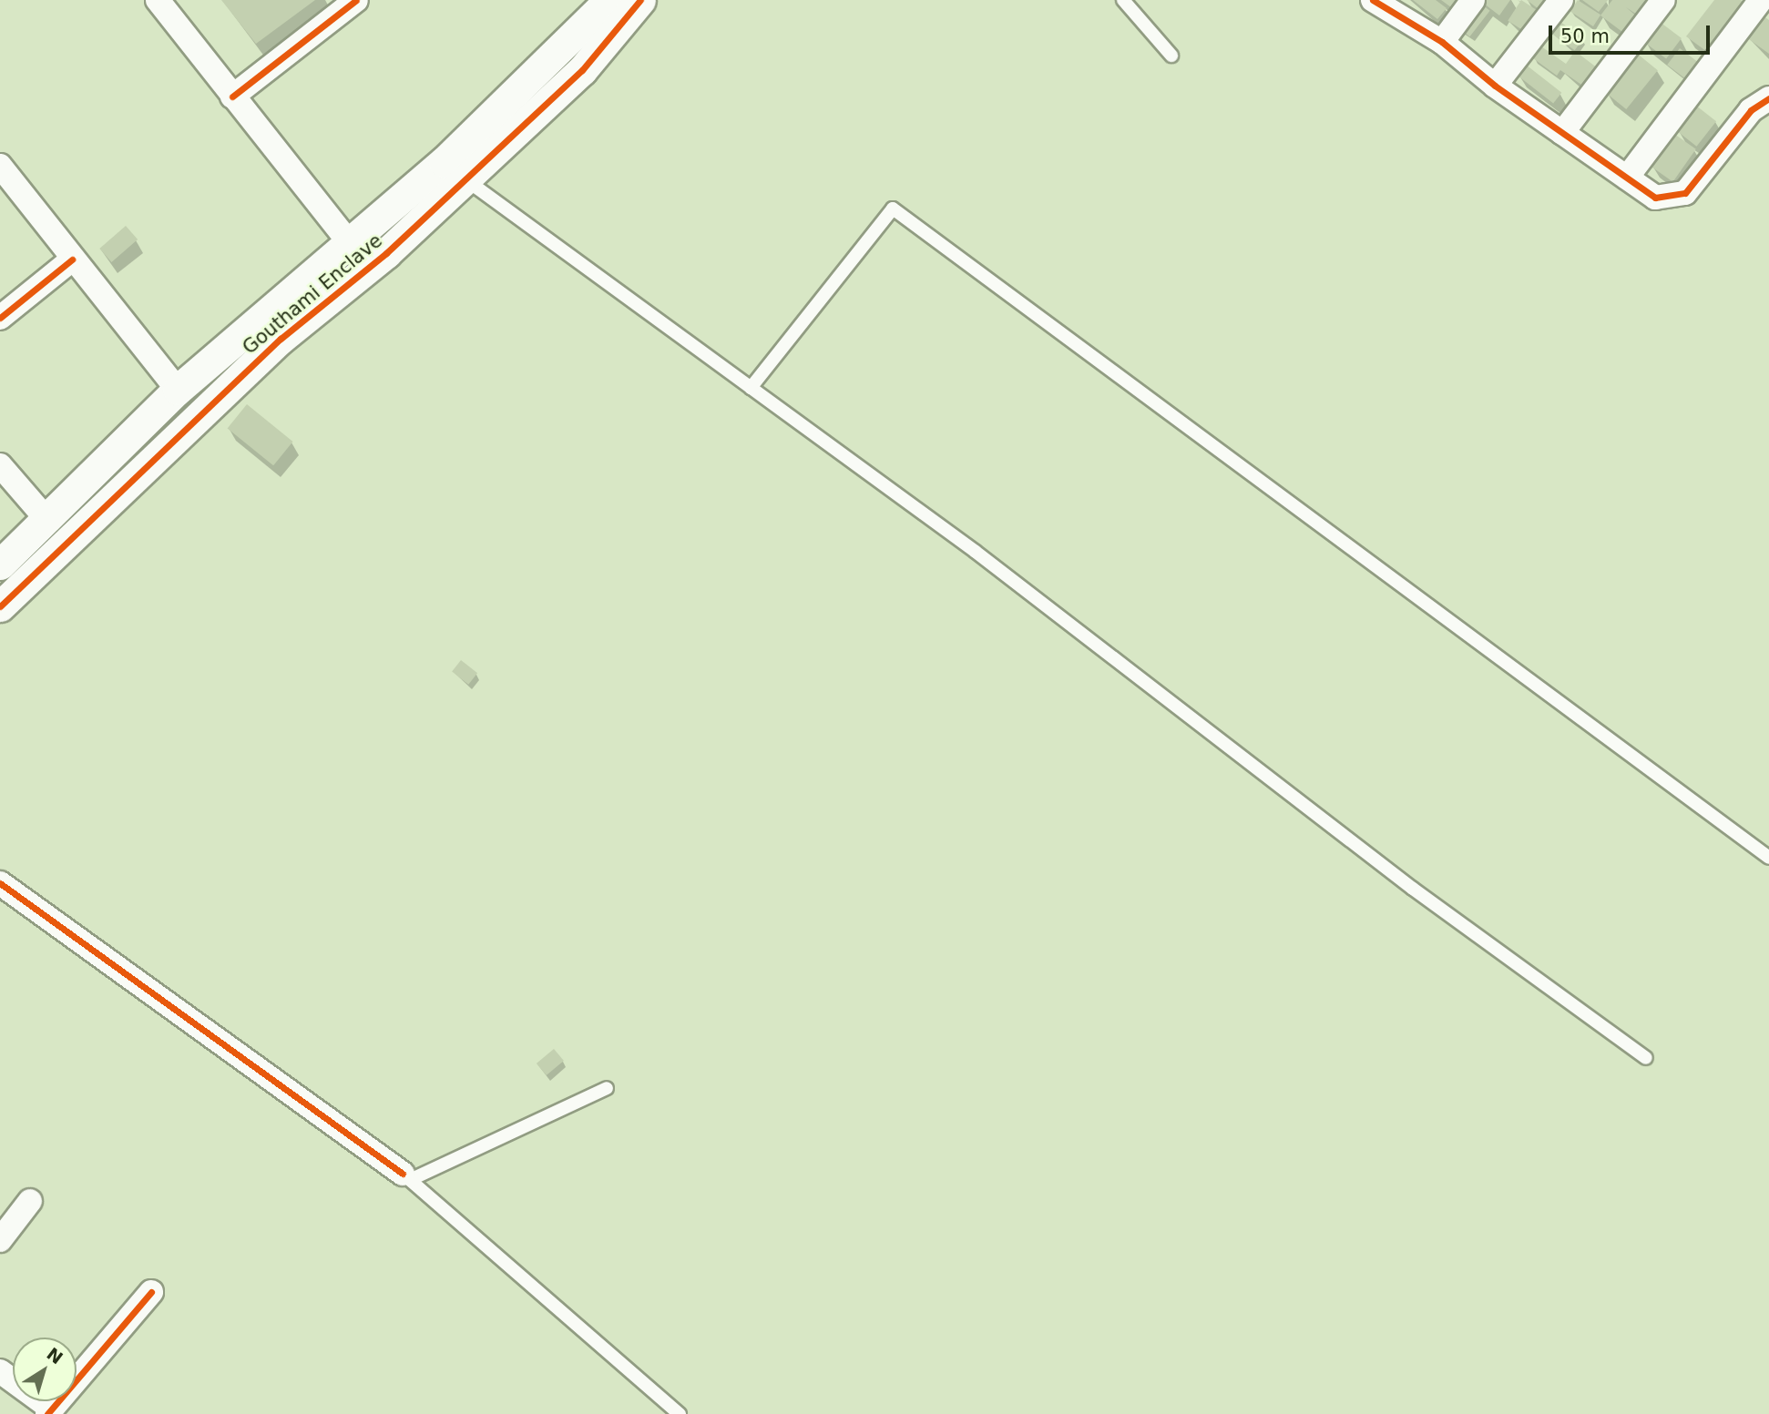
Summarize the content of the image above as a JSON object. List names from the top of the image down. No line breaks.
{"streets":{"street":["Gouthami Enclave"]},"scale_bar":"50 m","north":"top right"}
